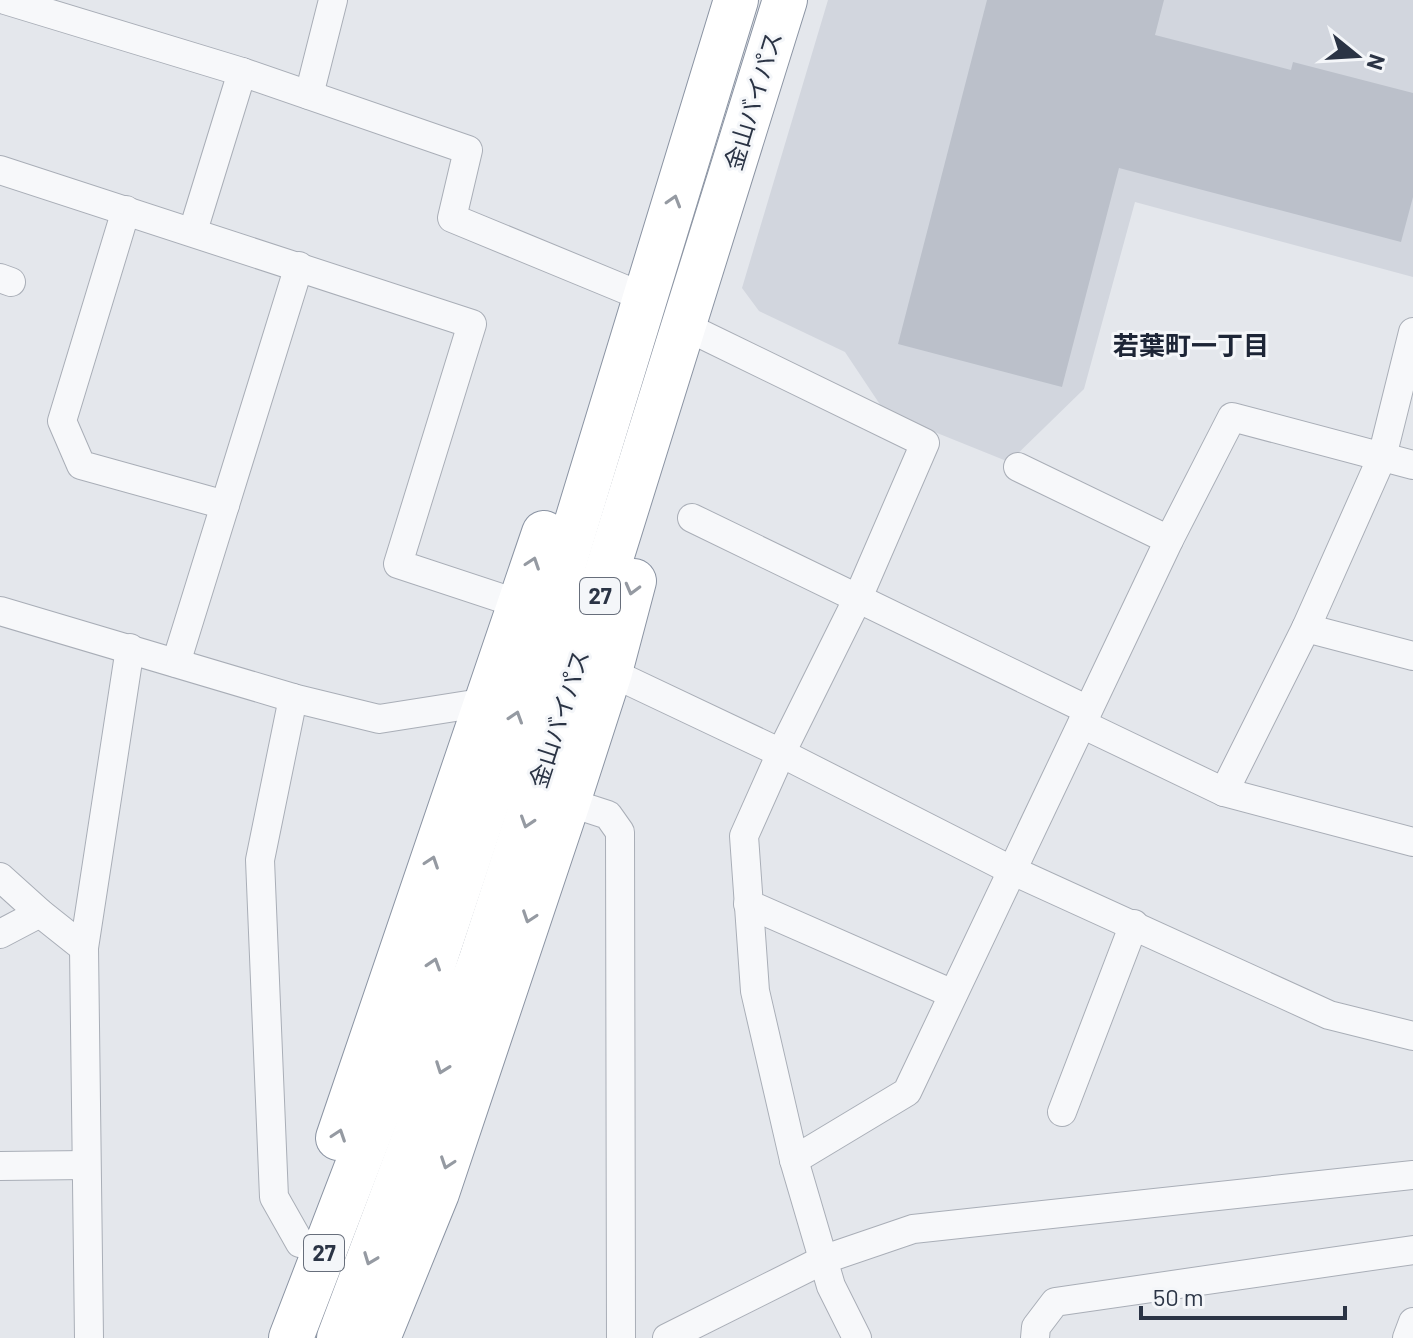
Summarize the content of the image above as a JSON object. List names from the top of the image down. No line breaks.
{"streets":{"highway":["金山バイパス","27"]},"districts":["若葉町一丁目"],"scale_bar":"50 m","north":"right"}
